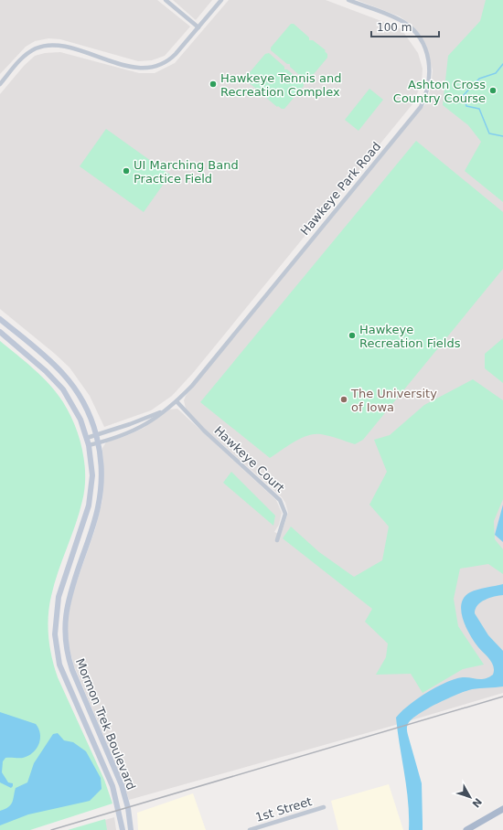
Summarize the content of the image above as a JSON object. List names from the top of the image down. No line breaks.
{"streets":{"main road":["Mormon Trek Boulevard"],"street":["Hawkeye Park Road","Hawkeye Court","1st Street"]},"crossings":[["Hawkeye Park Road","Hawkeye Court"],["Hawkeye Park Road","Mormon Trek Boulevard"]],"places":["Hawkeye Tennis and Recreation Complex","Ashton Cross Country Course","UI Marching Band Practice Field","Hawkeye Recreation Fields","The University of Iowa"],"scale_bar":"100 m","north":"bottom right"}
